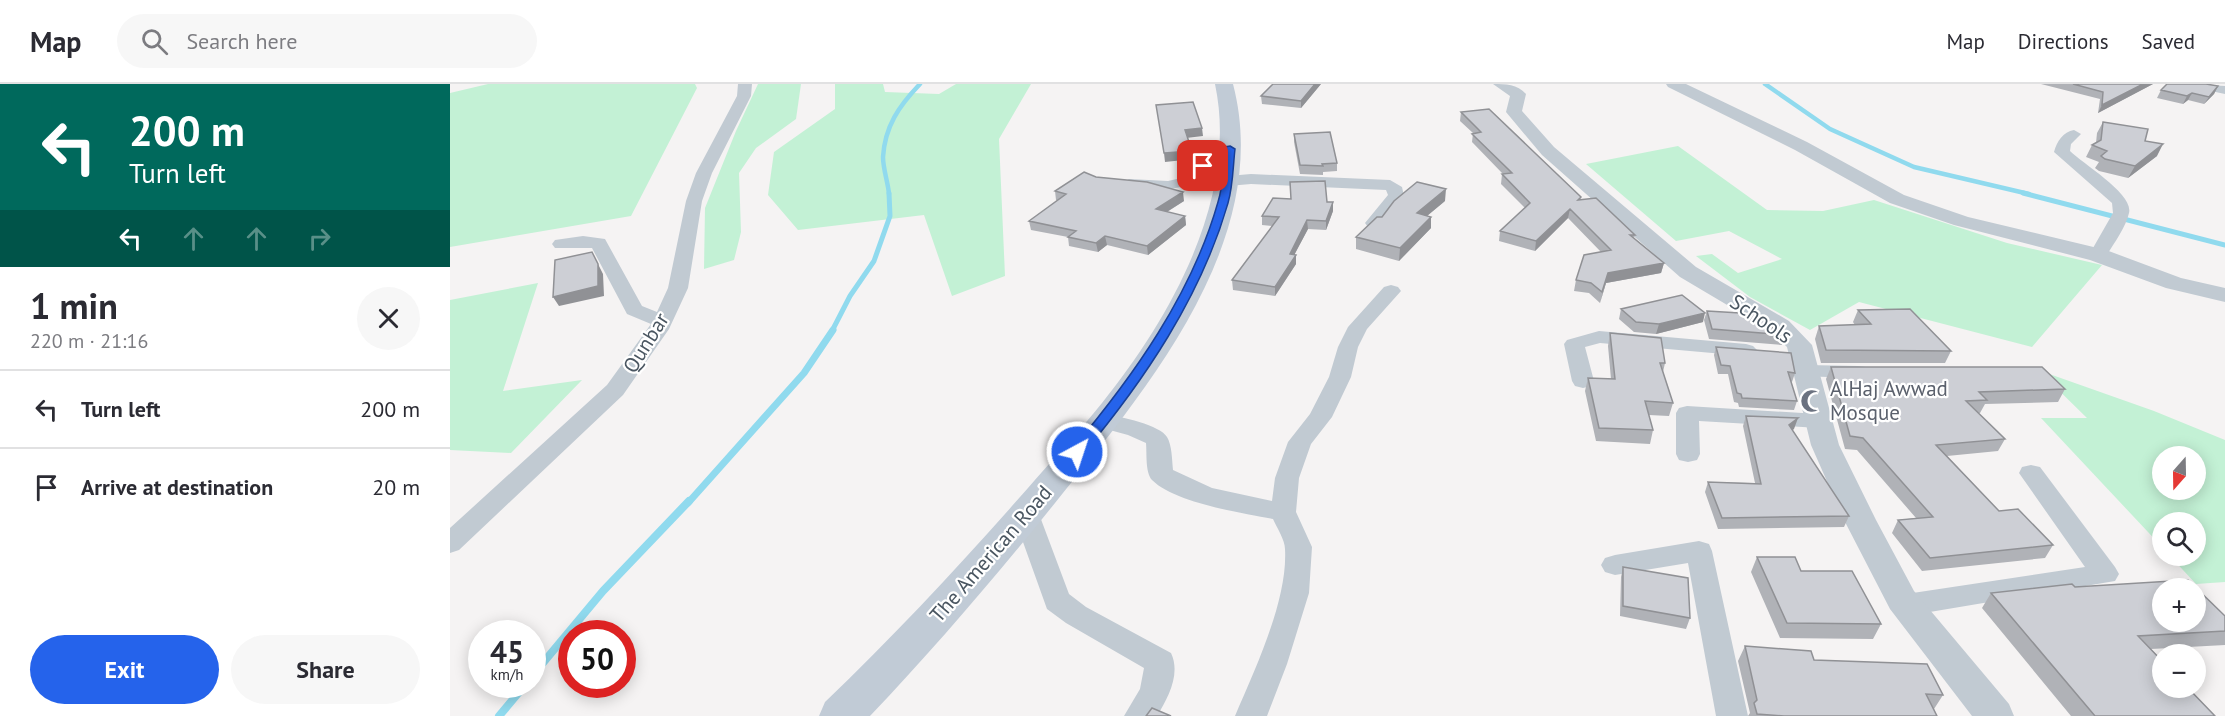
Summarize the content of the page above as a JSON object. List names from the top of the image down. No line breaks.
{"streets":{"main road":["The American Road"],"street":["Schools","Qunbar"]},"places":{"mosque":["AlHaj Awwad Mosque"]},"north":"bottom","page":{"header":"Map","search":"Search here","nav":["Map","Directions","Saved"],"turn":["200 m","Turn left"],"heading":["1 min","220 m · 21:16"],"list":[{"name":"Turn left","value":"200 m"},{"name":"Arrive at destination","value":"20 m"}],"map_buttons":["+","−"],"speed":"45 km/h","limit":"50","buttons":["Exit","Share"]}}
